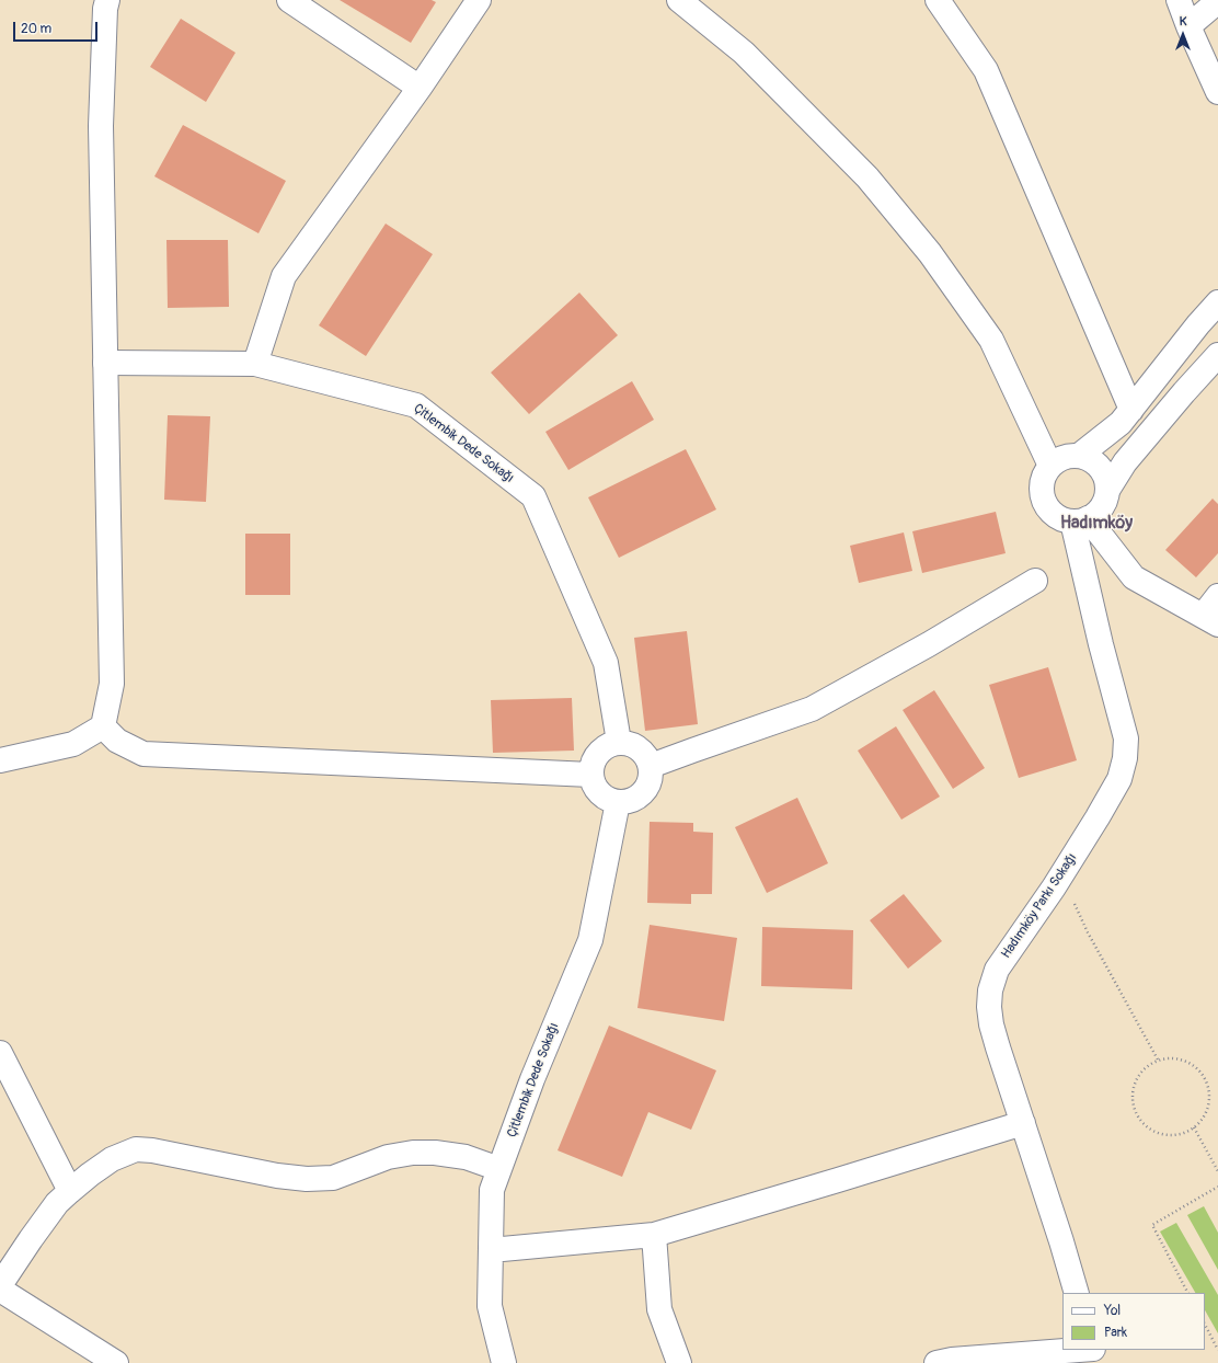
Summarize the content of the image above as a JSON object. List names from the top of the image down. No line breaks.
{"streets":{"street":["Çitlembik Dede Sokağı","Hadımköy Parkı Sokağı"]},"districts":["Hadımköy"],"legend":["Yol","Park"],"scale_bar":"20 m","north":"top"}
